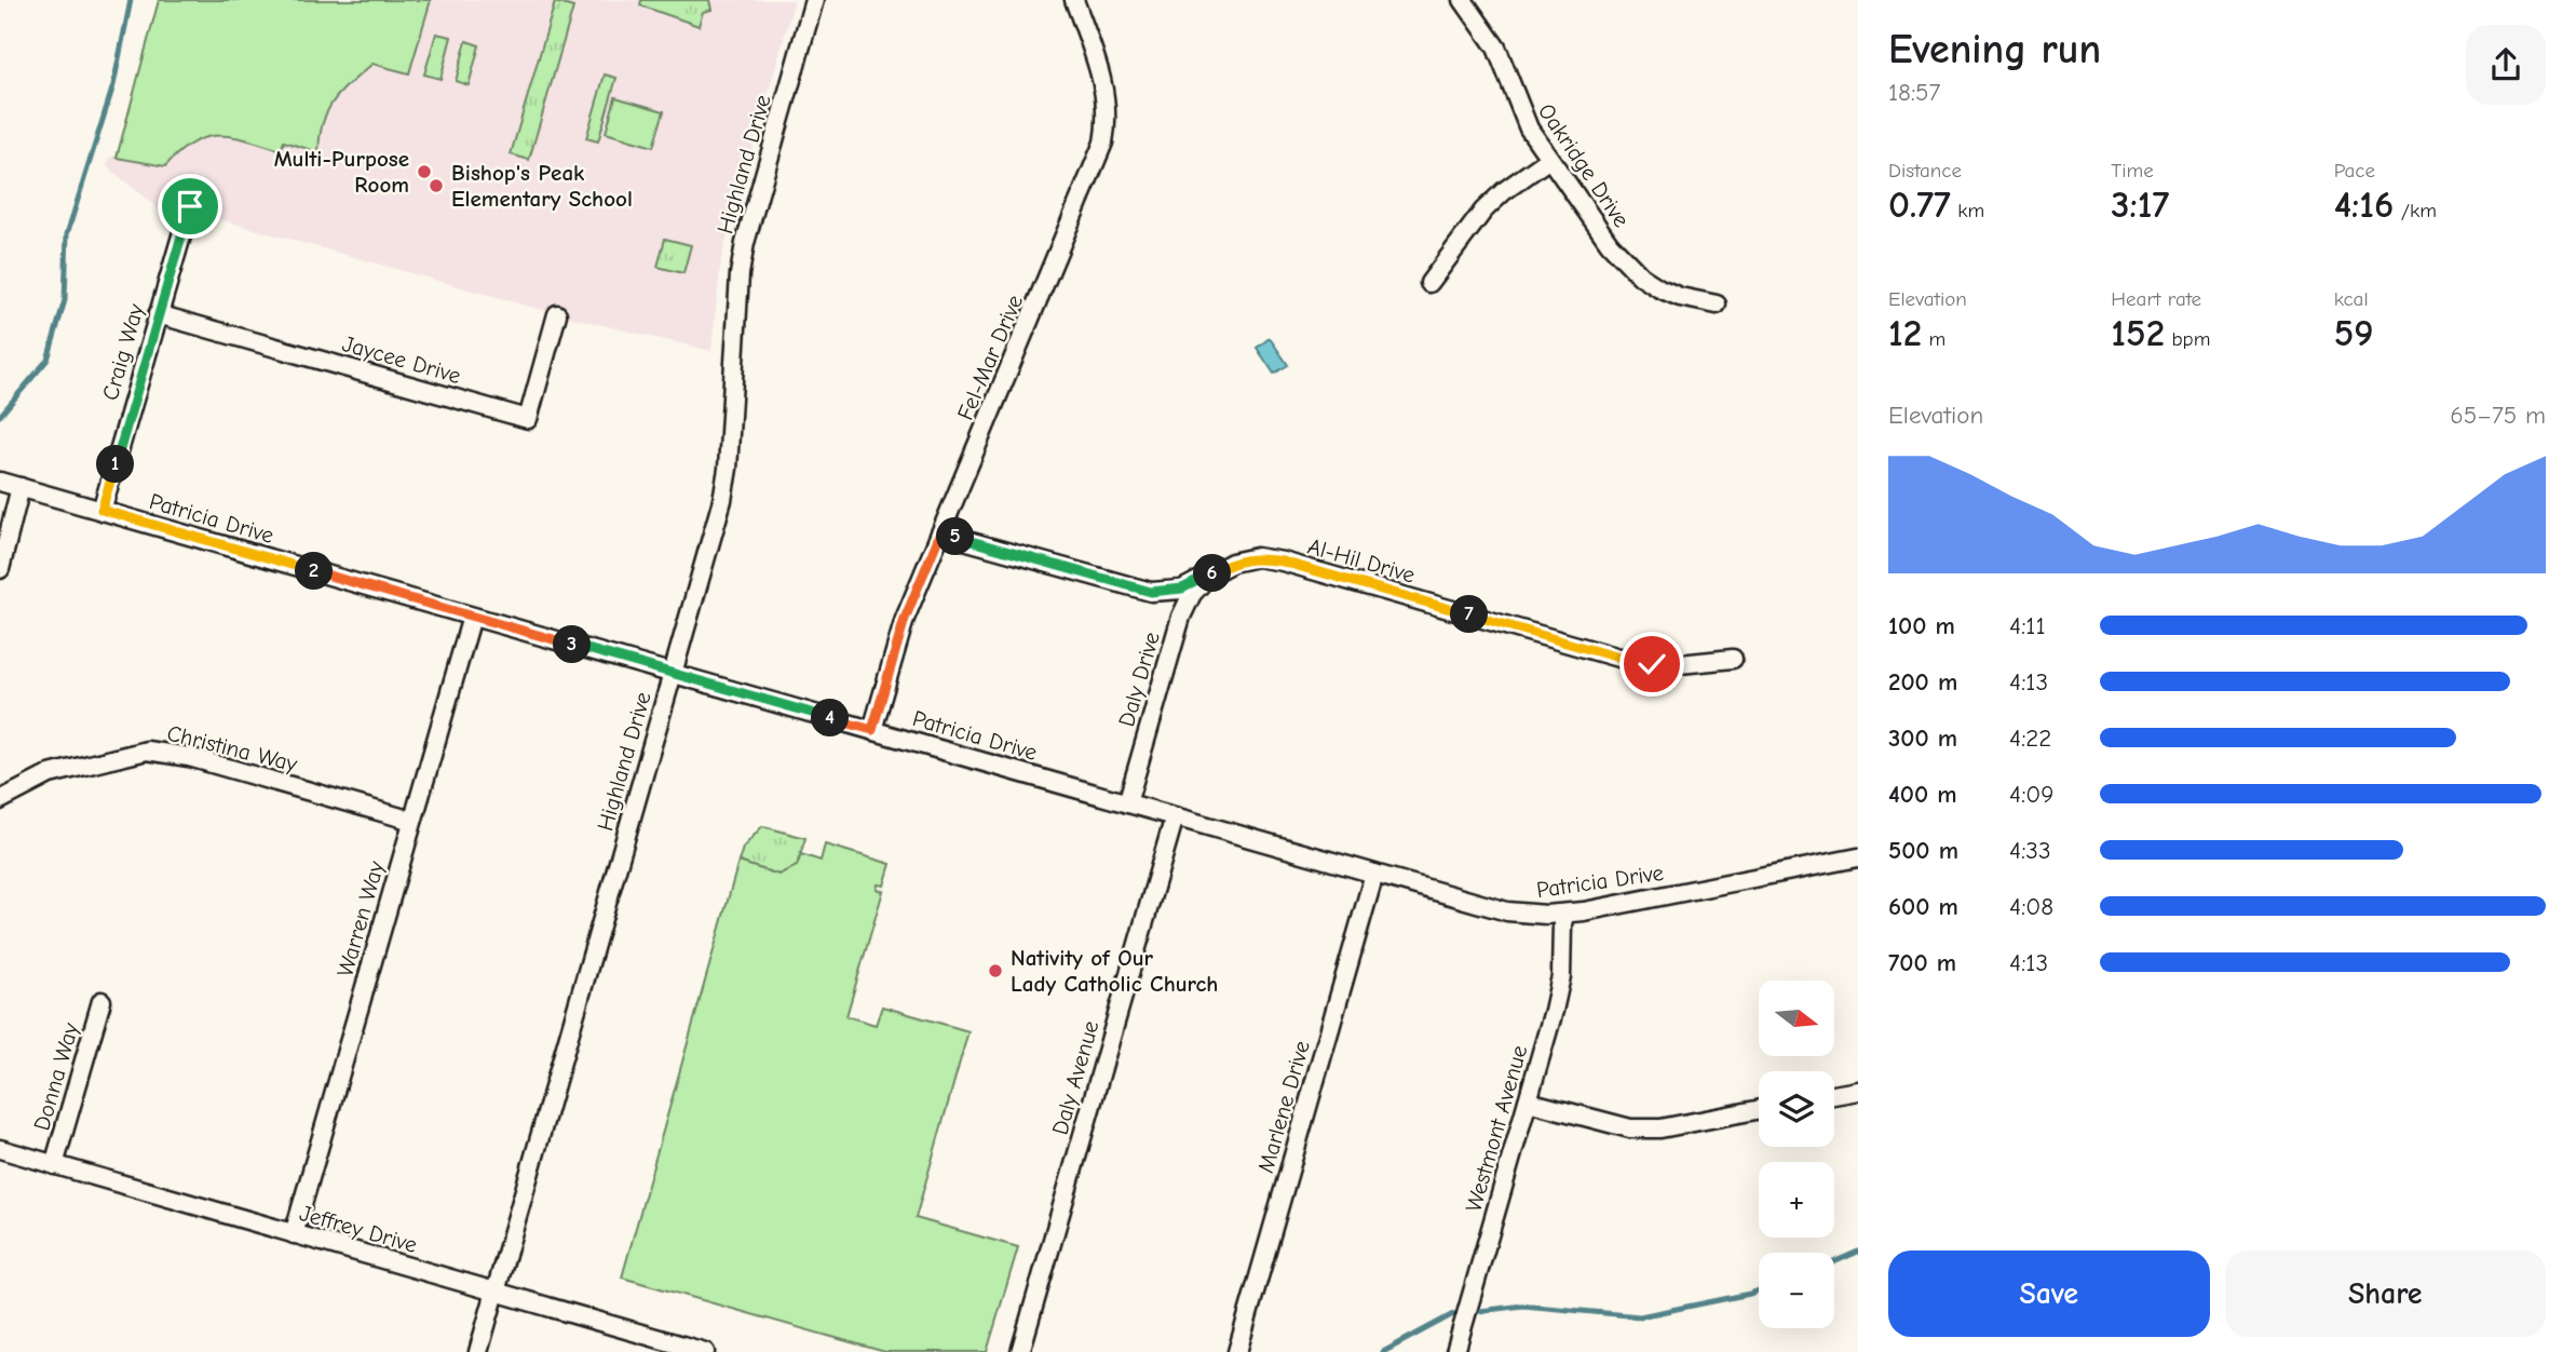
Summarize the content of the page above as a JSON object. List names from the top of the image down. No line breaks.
{"streets":{"street":["Highland Drive","Oakridge Drive","Craig Way","Fel-Mar Drive","Jaycee Drive","Patricia Drive","Al-Hil Drive","Daly Drive","Christina Way","Warren Way","Donna Way","Daly Avenue","Marlene Drive","Westmont Avenue","Jeffrey Drive"]},"crossings":[["Highland Drive","Patricia Drive"],["Highland Drive","Jeffrey Drive"],["Craig Way","Jaycee Drive"],["Craig Way","Patricia Drive"],["Fel-Mar Drive","Patricia Drive"],["Fel-Mar Drive","Al-Hil Drive"],["Patricia Drive","Daly Drive"],["Patricia Drive","Warren Way"],["Patricia Drive","Daly Avenue"],["Patricia Drive","Marlene Drive"],["Patricia Drive","Westmont Avenue"],["Al-Hil Drive","Daly Drive"],["Christina Way","Warren Way"],["Warren Way","Jeffrey Drive"],["Donna Way","Jeffrey Drive"]],"places":["Multi-Purpose Room","Bishop's Peak Elementary School","Nativity of Our Lady Catholic Church"],"north":"right","page":{"heading":["Evening run","18:57"],"stats":[["Distance","0.77 km"],["Time","3:17"],["Pace","4:16 /km"],["Elevation","12 m"],["Heart rate","152 bpm"],["kcal","59"]],"chart":["Elevation","65–75 m"],"pins":["1","5","2","6","7","3","4"],"list":[{"name":"100 m","note":"4:11"},{"name":"200 m","note":"4:13"},{"name":"300 m","note":"4:22"},{"name":"400 m","note":"4:09"},{"name":"500 m","note":"4:33"},{"name":"600 m","note":"4:08"},{"name":"700 m","note":"4:13"}],"map_buttons":["+","−"],"buttons":["Save","Share"]}}
